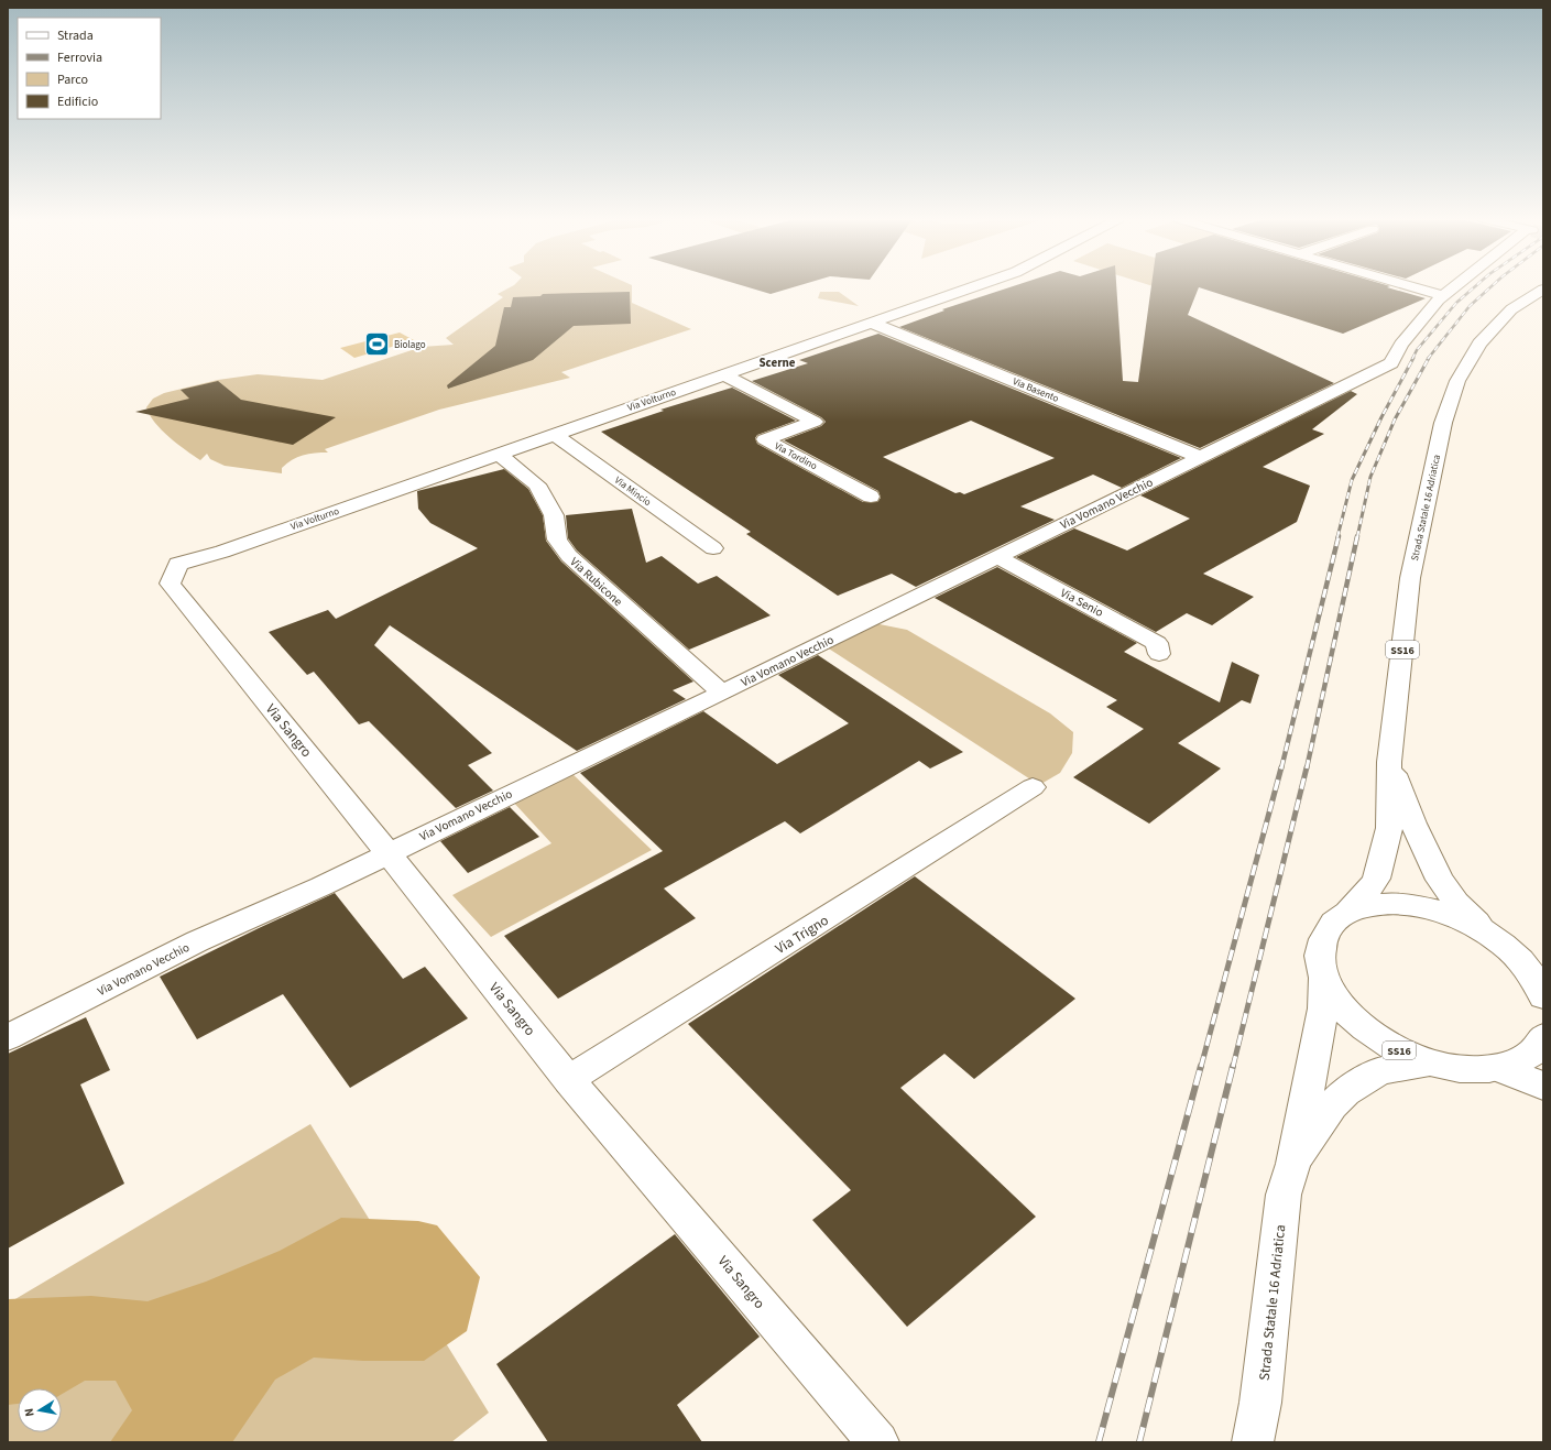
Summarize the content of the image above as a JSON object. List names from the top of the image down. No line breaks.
{"streets":{"street":["Via Basento","Via Volturno","Via Tordino","Via Mincio","Via Vomano Vecchio","Strada Statale 16 Adriatica","Via Rubicone","Via Senio","SS16","Via Sangro","Via Trigno"]},"crossings":[["Via Basento","Via Volturno"],["Via Basento","Via Vomano Vecchio"],["Via Volturno","Via Tordino"],["Via Volturno","Via Mincio"],["Via Volturno","Via Rubicone"],["Via Volturno","Via Sangro"],["Via Vomano Vecchio","Via Rubicone"],["Via Vomano Vecchio","Via Senio"],["Via Vomano Vecchio","Via Sangro"],["Strada Statale 16 Adriatica","SS16"],["Via Sangro","Via Trigno"]],"districts":["Scerne"],"places":{"sports":["Biolago"]},"legend":["Strada","Ferrovia","Parco","Edificio"],"north":"left"}
